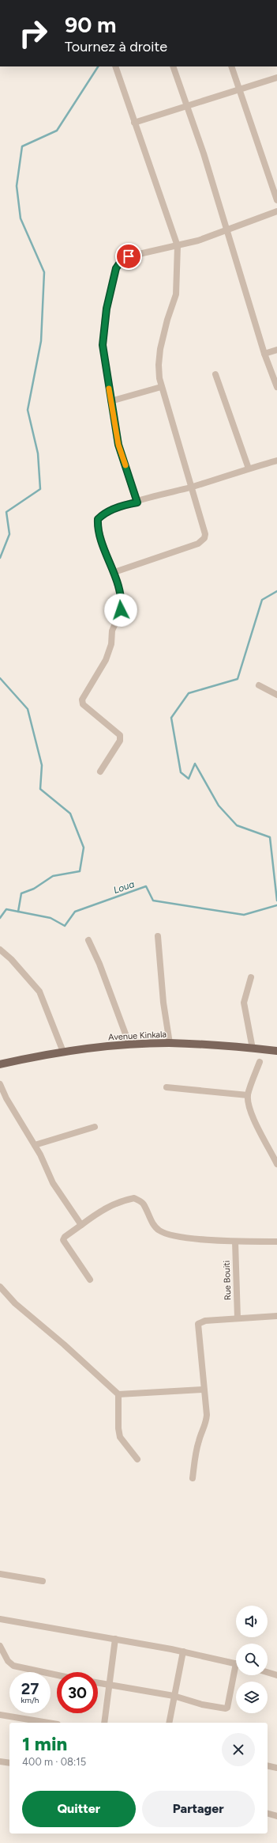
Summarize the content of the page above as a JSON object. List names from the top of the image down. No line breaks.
{"streets":{"main road":["Avenue Kinkala"],"street":["Rue Bouiti"]},"water":["Loua"],"page":{"turn":["90 m","Tournez à droite"],"speed":"27 km/h","limit":"30","heading":["1 min","400 m · 08:15"],"buttons":["Quitter","Partager"]}}
